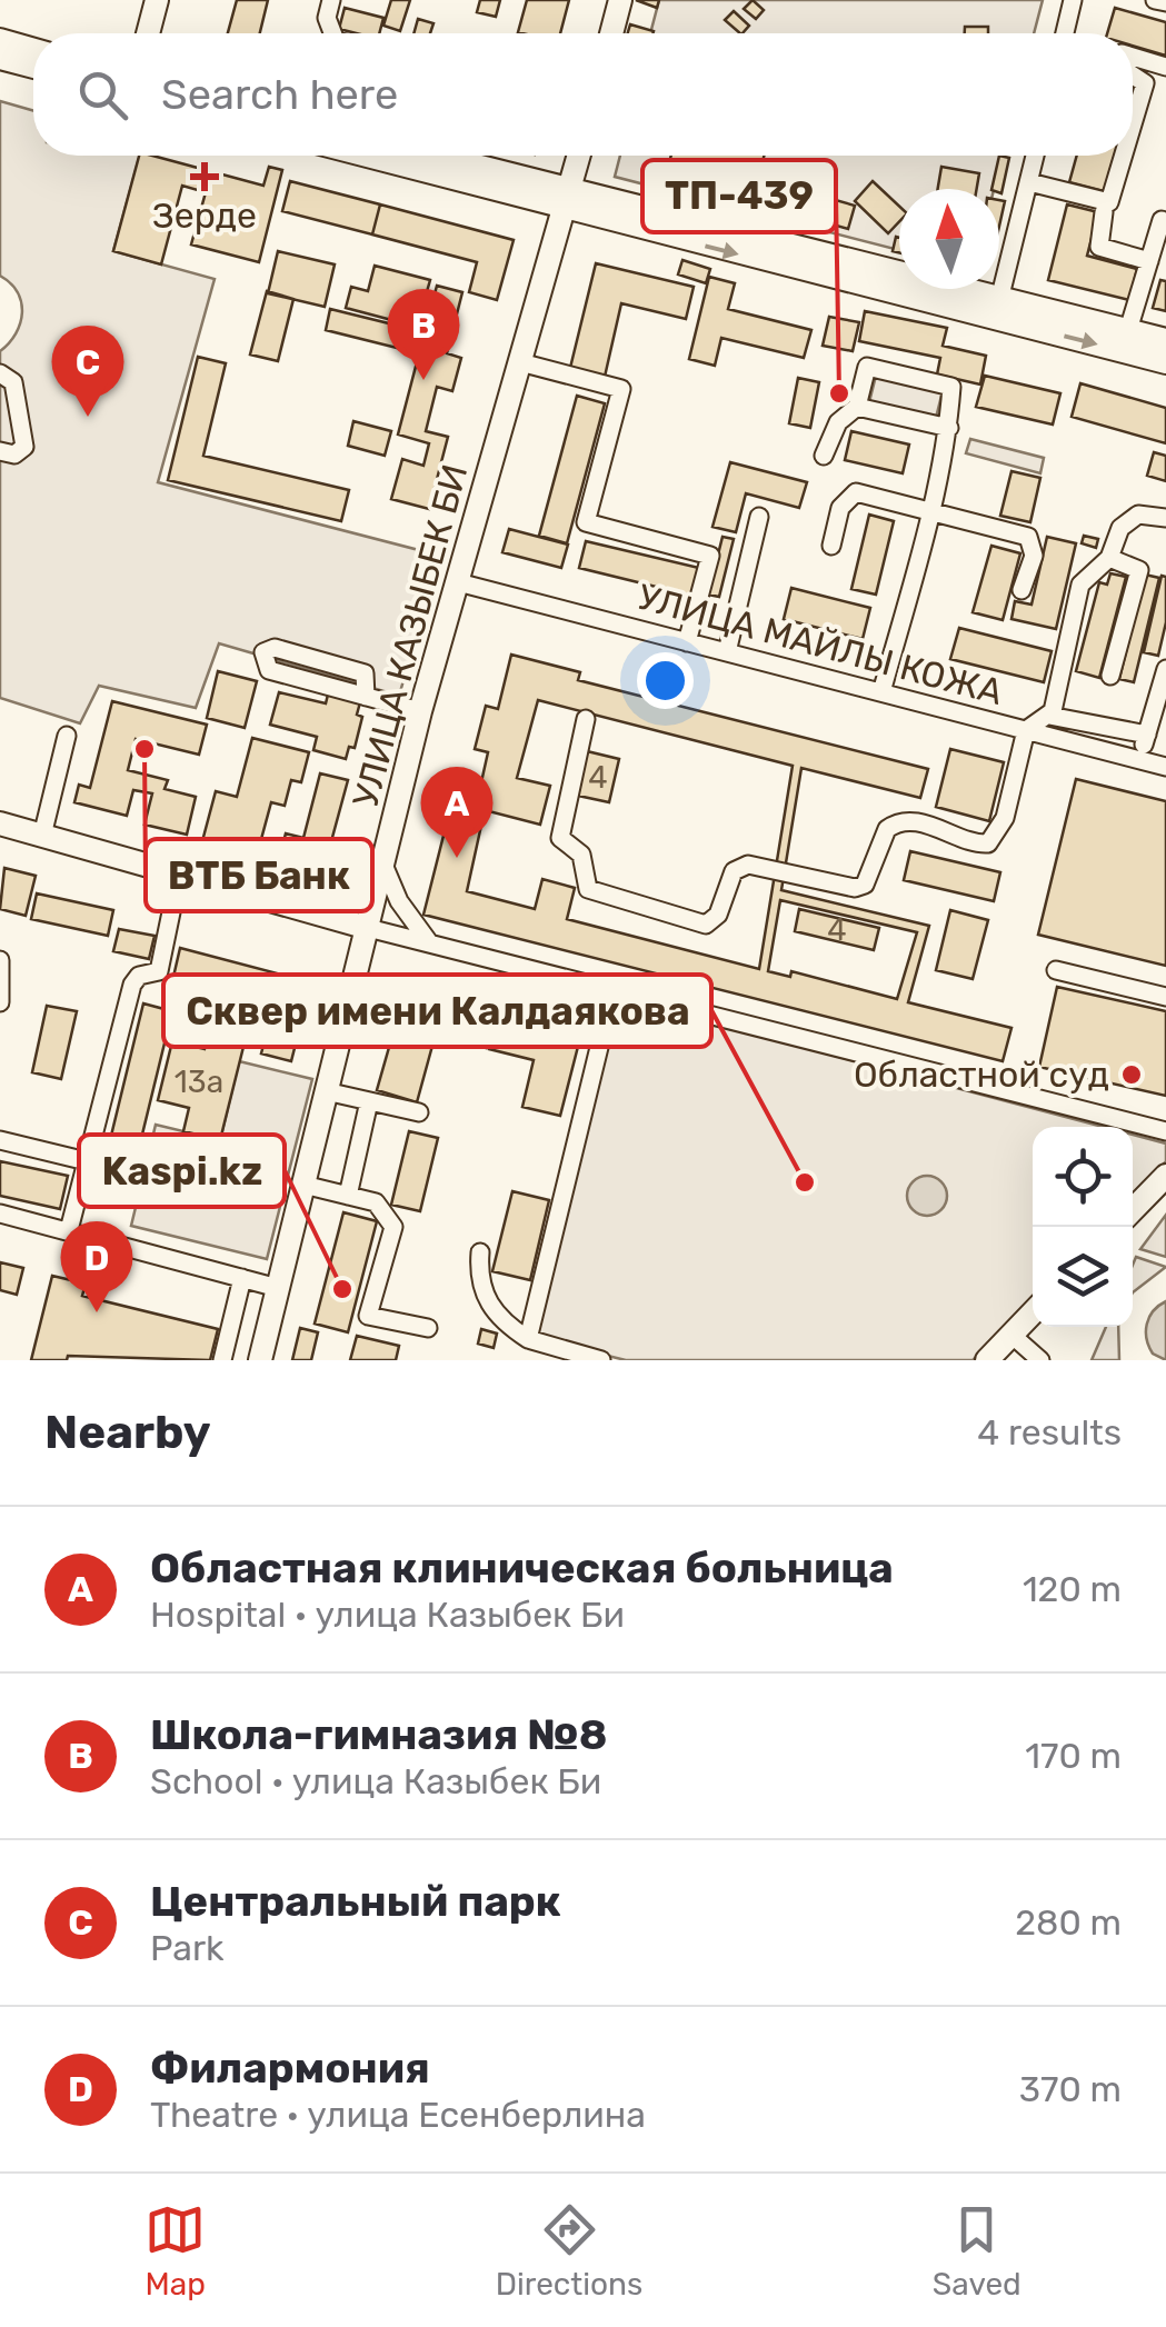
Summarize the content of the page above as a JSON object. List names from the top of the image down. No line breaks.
{"streets":{"main road":["УЛИЦА КАЗЫБЕК БИ"],"street":["УЛИЦА МАЙЛЫ КОЖА"]},"crossings":[["УЛИЦА КАЗЫБЕК БИ","УЛИЦА МАЙЛЫ КОЖА"]],"places":{"health":["Зерде"],"other":["ТП-439","ВТБ Банк","Областной суд","Сквер имени Калдаякова","Kaspi.kz"]},"house_numbers":["4","4","13а"],"north":"top","page":{"search":"Search here","pins":["B","C","A","D"],"heading":["Nearby","4 results"],"list":[{"mark":"A","name":"Областная клиническая больница","note":"Hospital · улица Казыбек Би","value":"120 m"},{"mark":"B","name":"Школа-гимназия №8","note":"School · улица Казыбек Би","value":"170 m"},{"mark":"C","name":"Центральный парк","note":"Park","value":"280 m"},{"mark":"D","name":"Филармония","note":"Theatre · улица Есенберлина","value":"370 m"}],"nav":["Map","Directions","Saved"]}}
